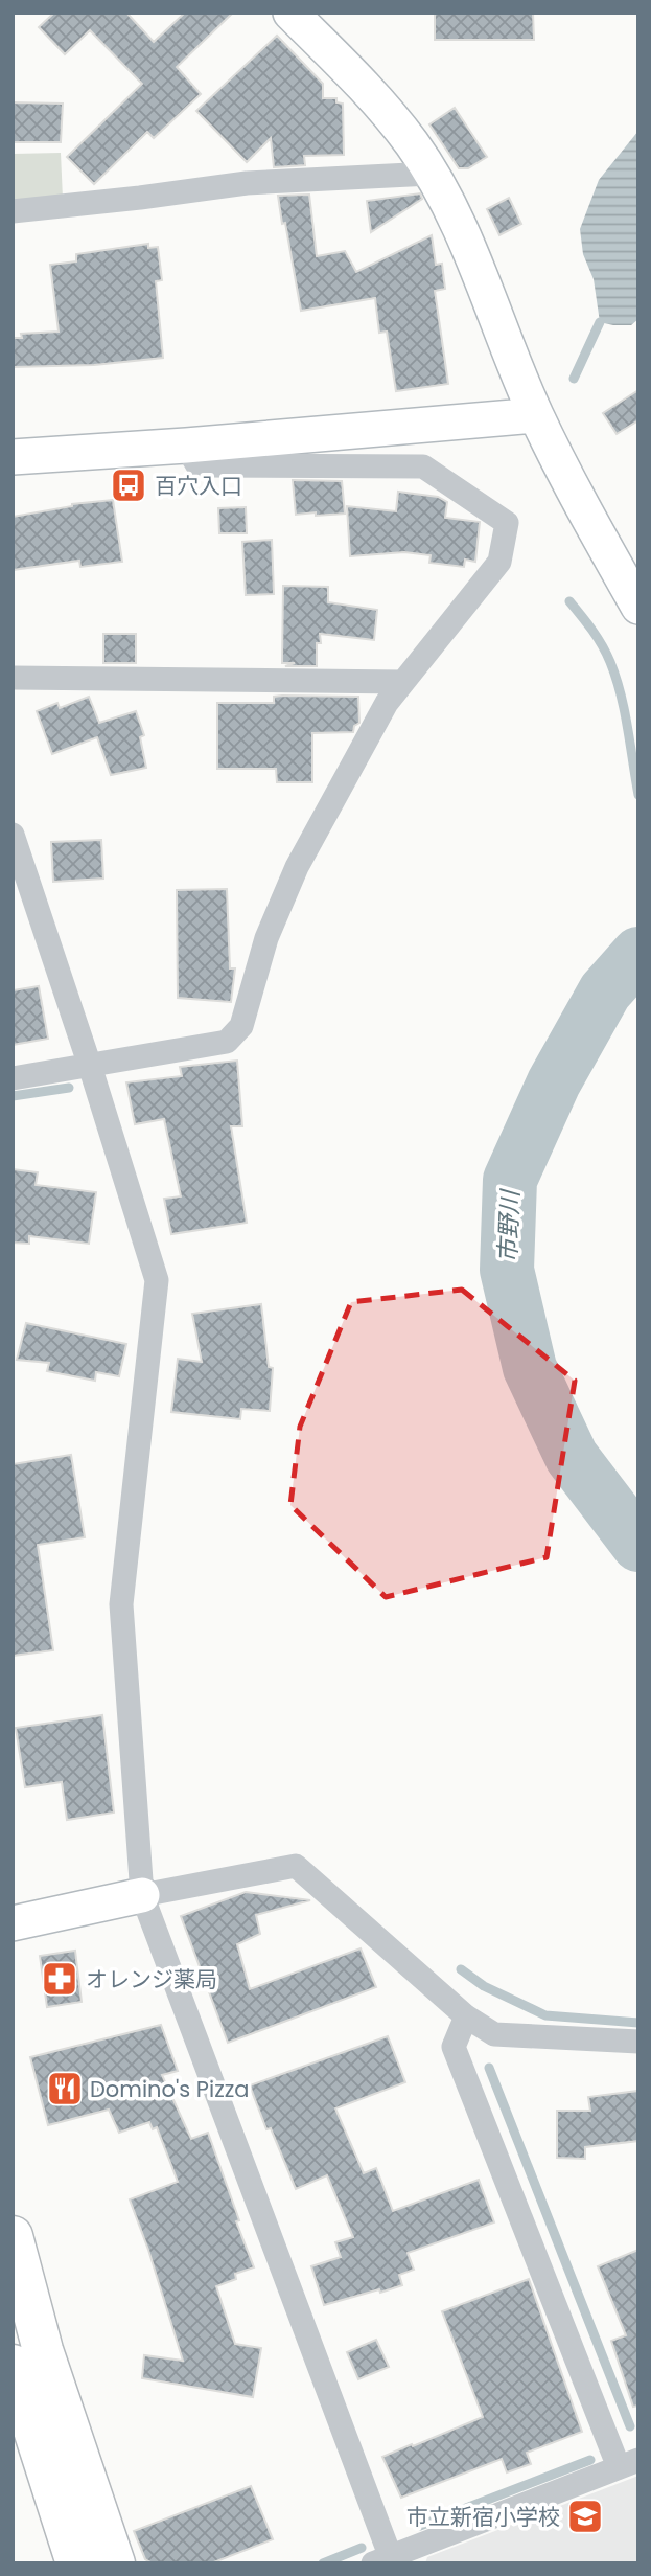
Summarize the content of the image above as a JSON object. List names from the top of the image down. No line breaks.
{"water":["市野川"],"places":{"bus stop":["百穴入口"],"pharmacy":["オレンジ薬局"],"restaurant":["Domino's Pizza"],"school or university":["市立新宿小学校"]}}
